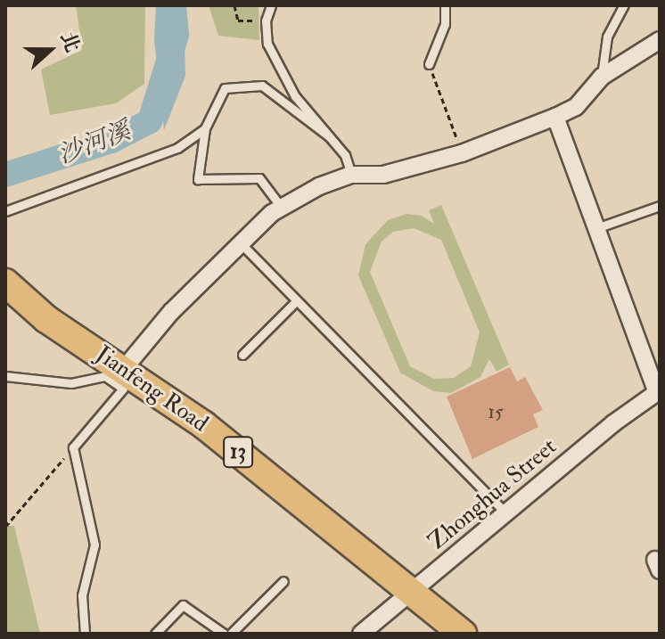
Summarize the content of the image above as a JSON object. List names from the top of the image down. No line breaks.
{"streets":{"main road":["Jianfeng Road","13"],"street":["Zhonghua Street"]},"crossings":[["Jianfeng Road","Zhonghua Street"]],"water":["沙河溪"],"house_numbers":["15"],"north":"right"}
